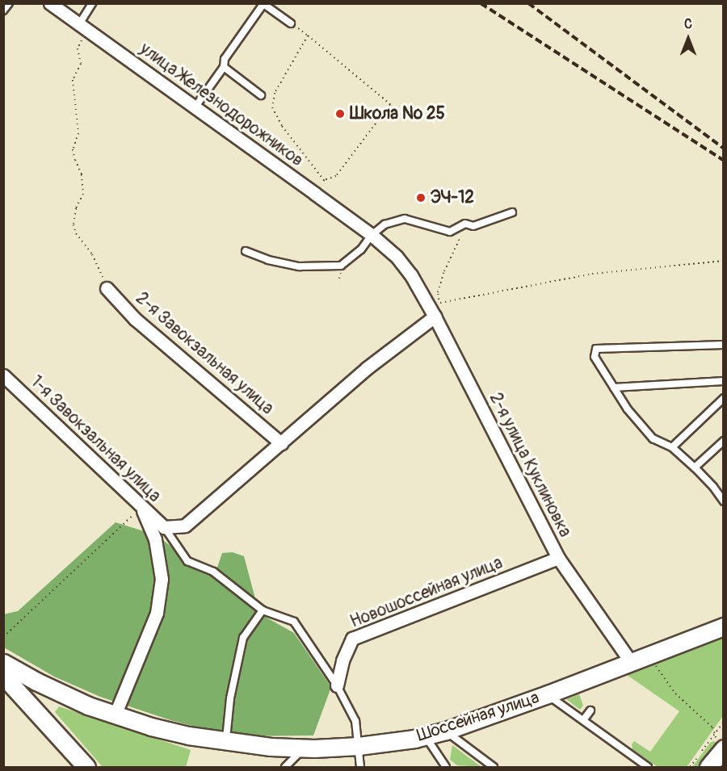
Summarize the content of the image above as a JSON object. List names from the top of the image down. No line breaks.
{"streets":{"main road":["Шоссейная улица"],"street":["улица Железнодорожников","2-я Завокзальная улица","1-я Завокзальная улица","2-я улица Куклиновка","Новошоссейная улица"]},"crossings":[["улица Железнодорожников","2-я улица Куклиновка"],["2-я улица Куклиновка","Новошоссейная улица"],["2-я улица Куклиновка","Шоссейная улица"]],"places":["Школа № 25","ЭЧ-12"],"north":"top"}
